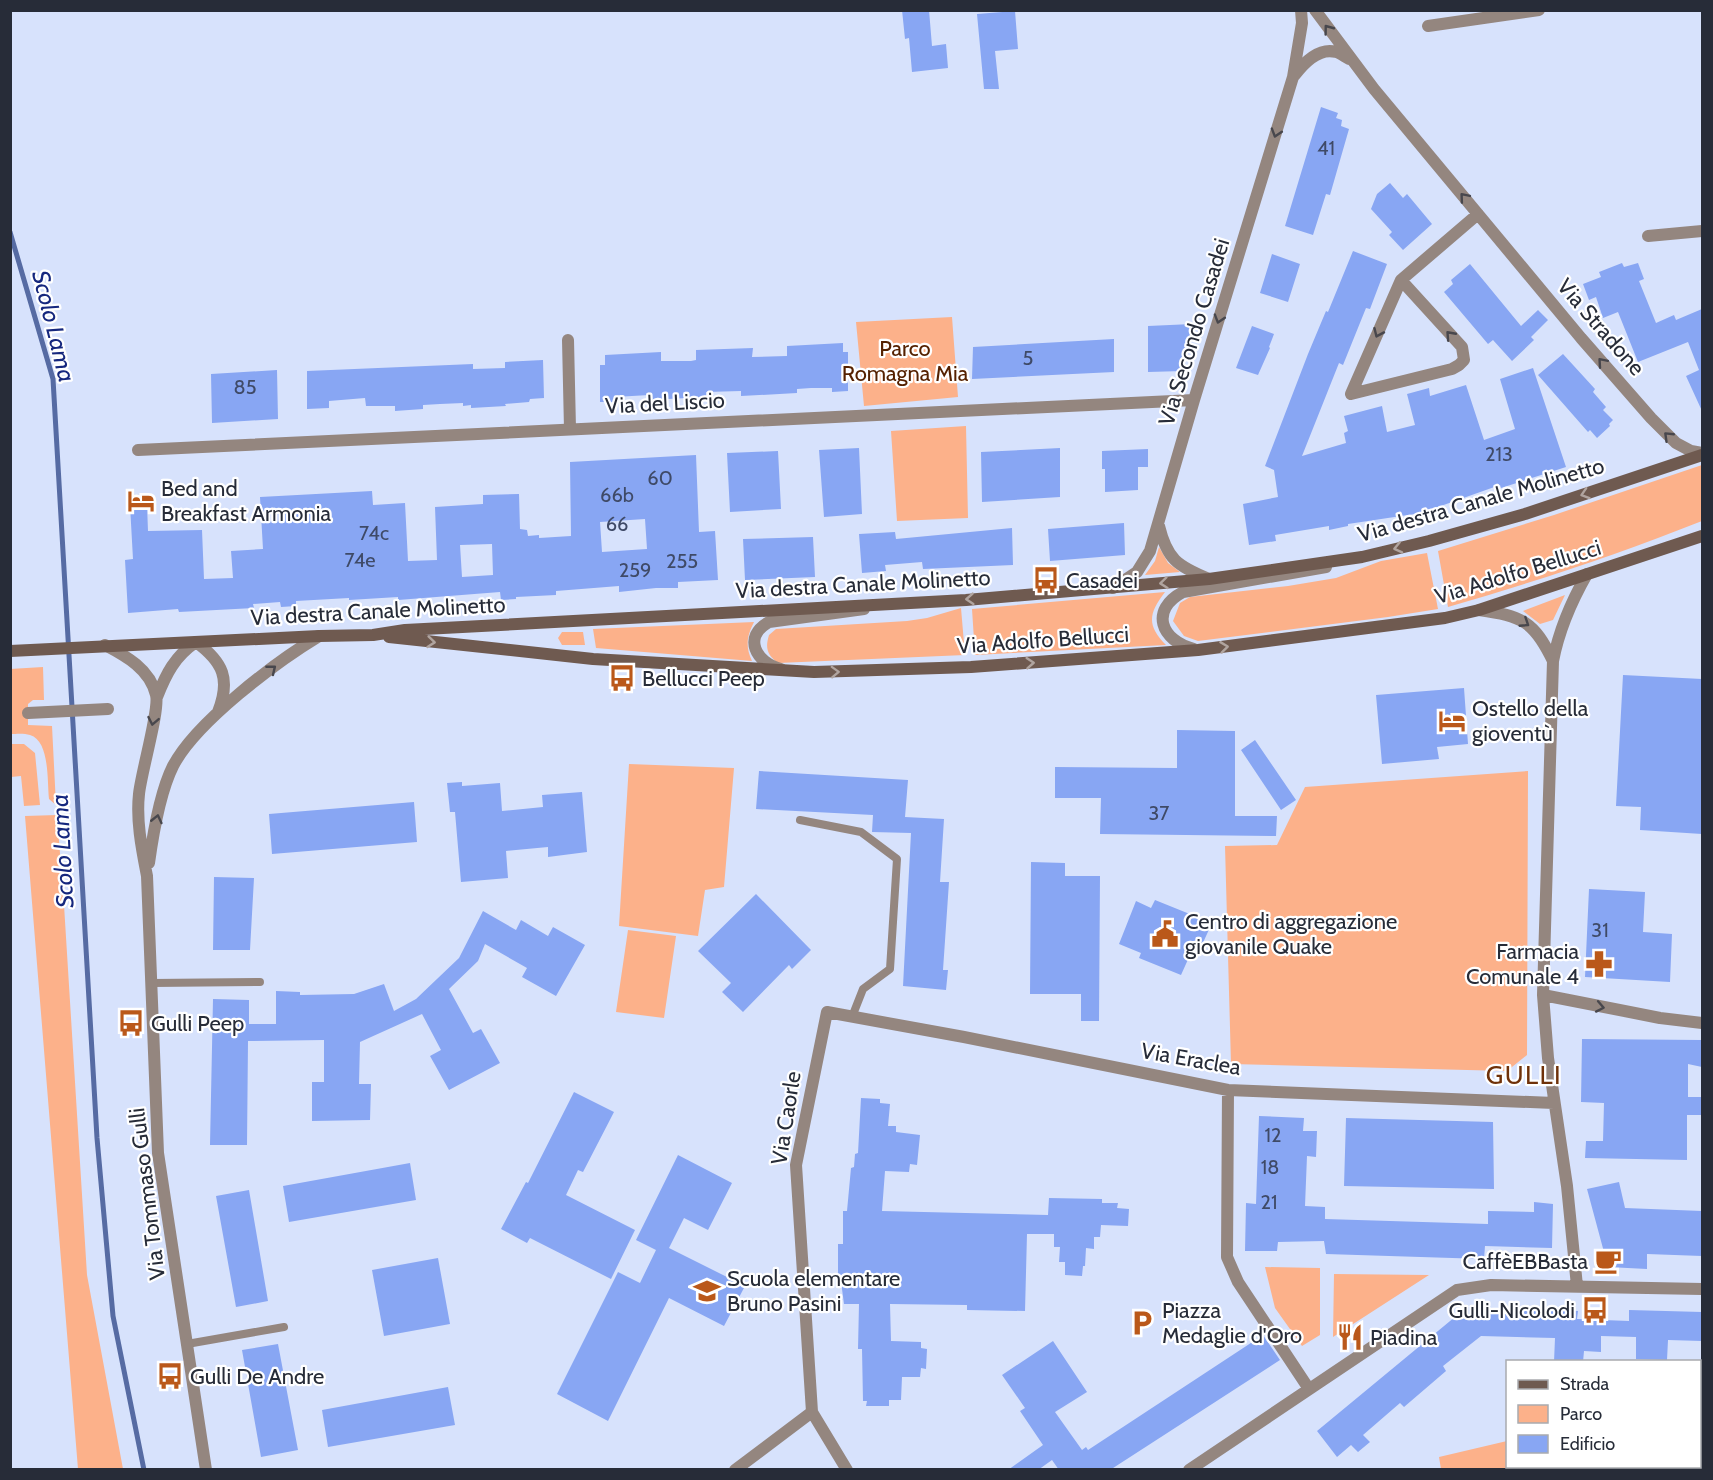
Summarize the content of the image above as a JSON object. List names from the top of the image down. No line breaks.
{"streets":{"street":["Via Stradone","Via Secondo Casadei","Via del Liscio","Via destra Canale Molinetto","Via Adolfo Bellucci","Via Eraclea","Via Caorle","Via Tommaso Gulli"]},"crossings":[["Via Stradone","Via destra Canale Molinetto"],["Via Secondo Casadei","Via del Liscio"],["Via Secondo Casadei","Via destra Canale Molinetto"],["Via destra Canale Molinetto","Via Adolfo Bellucci"],["Via destra Canale Molinetto","Via Tommaso Gulli"],["Via Eraclea","Via Caorle"]],"one_way":["Via Stradone","Via Secondo Casadei","Via destra Canale Molinetto","Via Adolfo Bellucci"],"districts":["GULLI"],"water":["Scolo Lama"],"parks":["Parco Romagna Mia"],"places":{"hotel":["Bed and Breakfast Armonia","Ostello della gioventù"],"bus stop":["Casadei","Bellucci Peep","Gulli Peep","Gulli-Nicolodi","Gulli De Andre"],"public building":["Centro di aggregazione giovanile Quake"],"pharmacy":["Farmacia Comunale 4"],"cafe":["CaffèEBBasta"],"school or university":["Scuola elementare Bruno Pasini"],"parking":["Piazza Medaglie d'Oro"],"restaurant":["Piadina"]},"house_numbers":["41","5","85","213","60","66b","66","74c","74e","255","259","37","31","12","18","21"],"legend":["Strada","Parco","Edificio"]}
